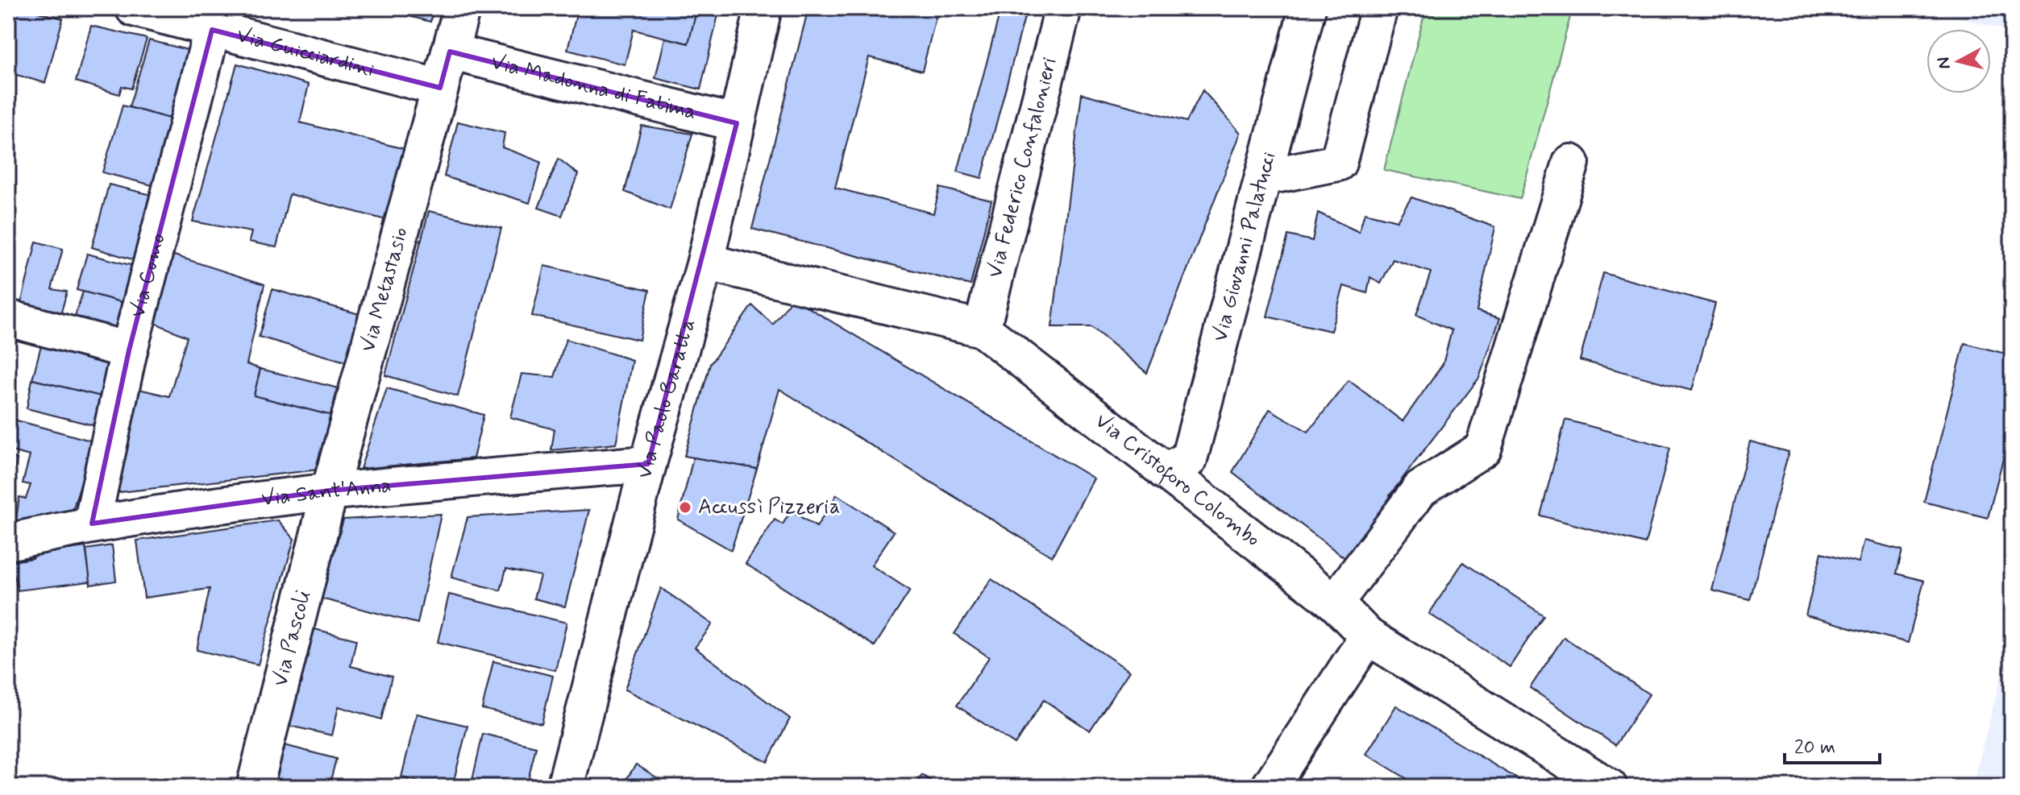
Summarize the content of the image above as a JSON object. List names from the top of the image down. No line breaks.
{"streets":{"street":["Via Guicciardini","Via Madonna di Fatima","Via Federico Confalonieri","Via Giovanni Palatucci","Via Como","Via Metastasio","Via Paolo Baratta","Via Cristoforo Colombo","Via Sant'Anna","Via Pascoli"]},"crossings":[["Via Guicciardini","Via Como"],["Via Guicciardini","Via Metastasio"],["Via Madonna di Fatima","Via Metastasio"],["Via Madonna di Fatima","Via Paolo Baratta"],["Via Federico Confalonieri","Via Cristoforo Colombo"],["Via Giovanni Palatucci","Via Cristoforo Colombo"],["Via Como","Via Sant'Anna"],["Via Metastasio","Via Sant'Anna"],["Via Metastasio","Via Pascoli"],["Via Paolo Baratta","Via Cristoforo Colombo"],["Via Paolo Baratta","Via Sant'Anna"],["Via Sant'Anna","Via Pascoli"]],"places":["Accussì Pizzeria"],"scale_bar":"20 m","north":"left"}
